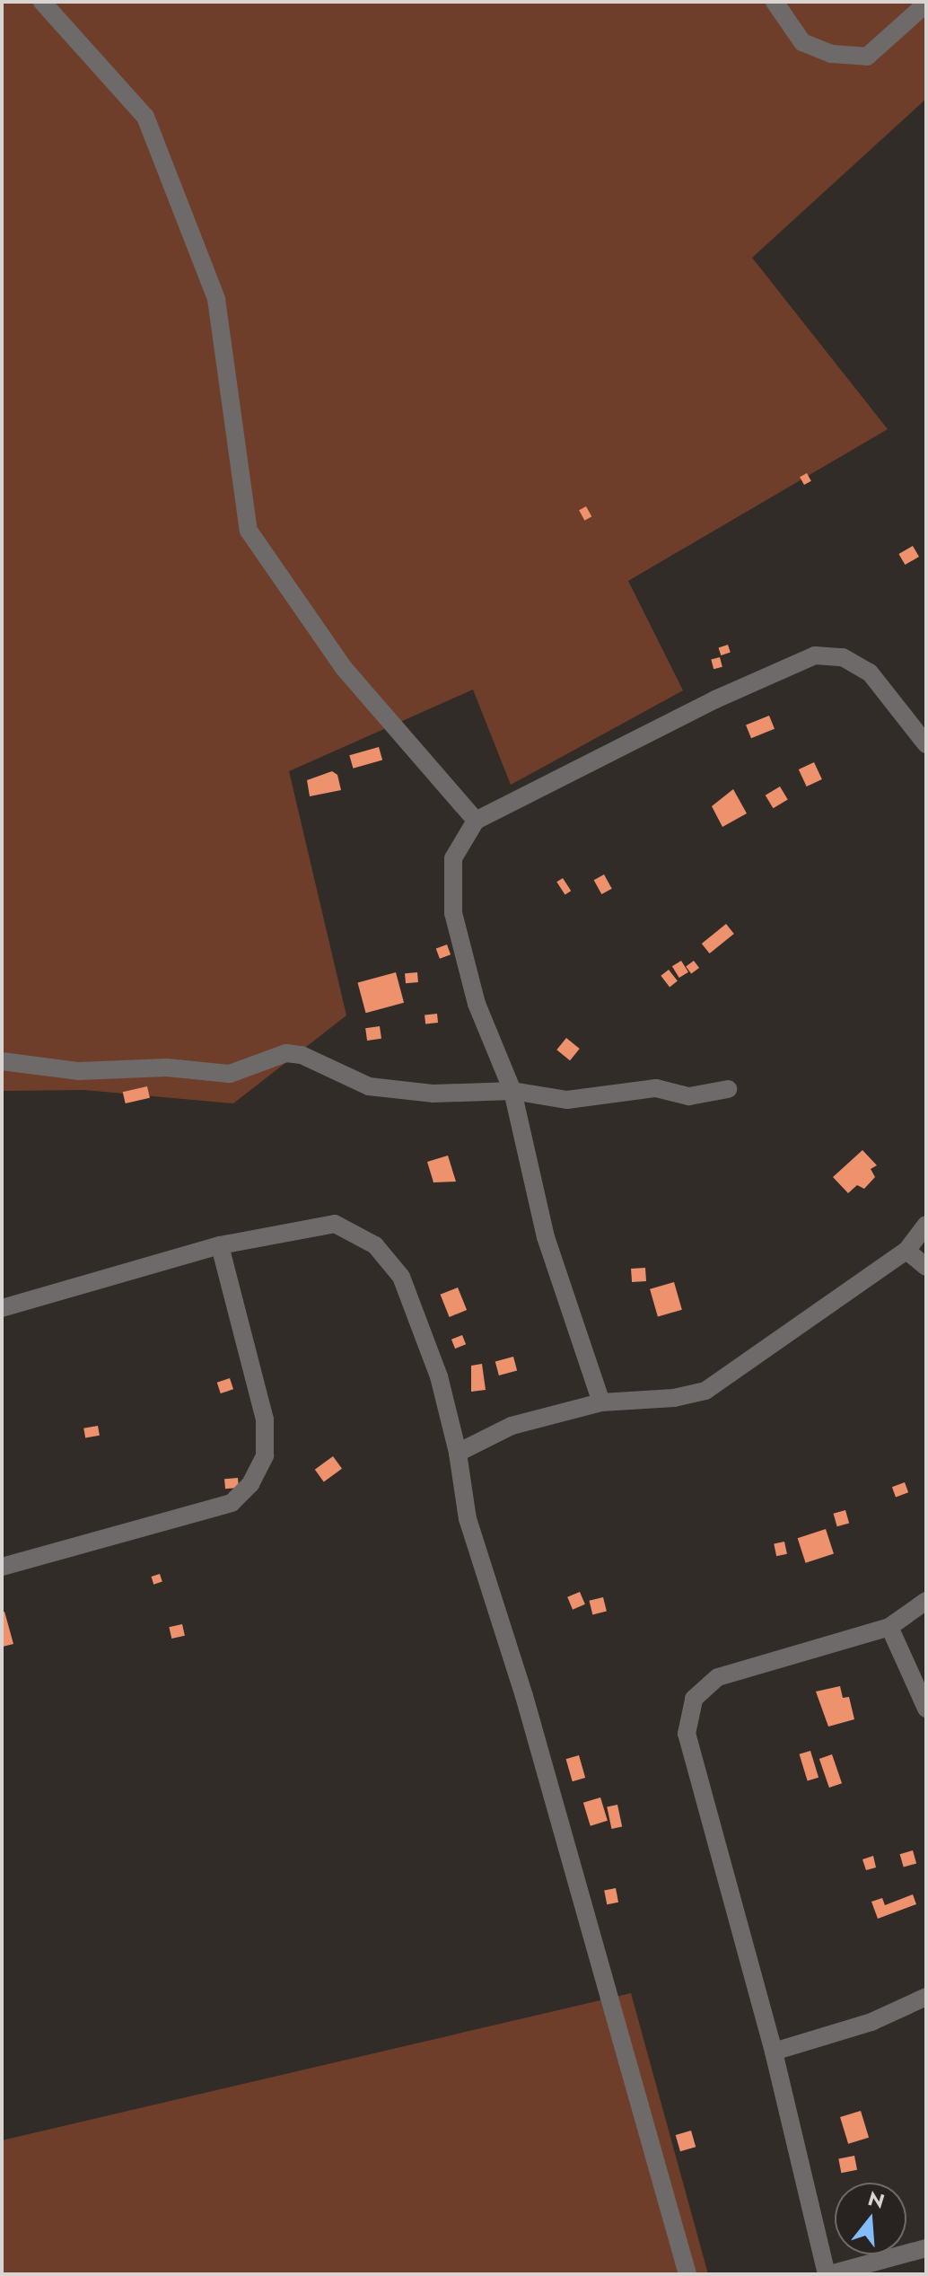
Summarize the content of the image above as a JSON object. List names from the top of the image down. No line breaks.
{"north":"top"}
